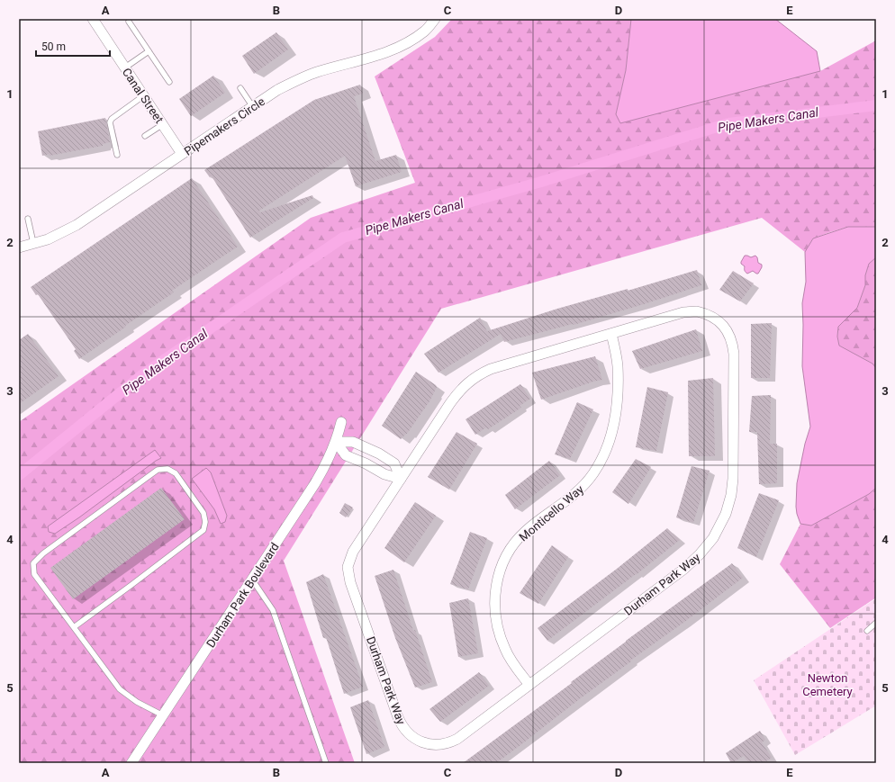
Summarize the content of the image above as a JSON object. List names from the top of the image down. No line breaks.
{"streets":{"street":["Canal Street","Pipemakers Circle","Monticello Way","Durham Park Way","Durham Park Boulevard"]},"crossings":[["Canal Street","Pipemakers Circle"],["Monticello Way","Durham Park Way"]],"water":["Pipe Makers Canal"],"parks":["Newton Cemetery"],"scale_bar":"50 m","grid":{"columns":["A","B","C","D","E"],"rows":["1","2","3","4","5"]}}
